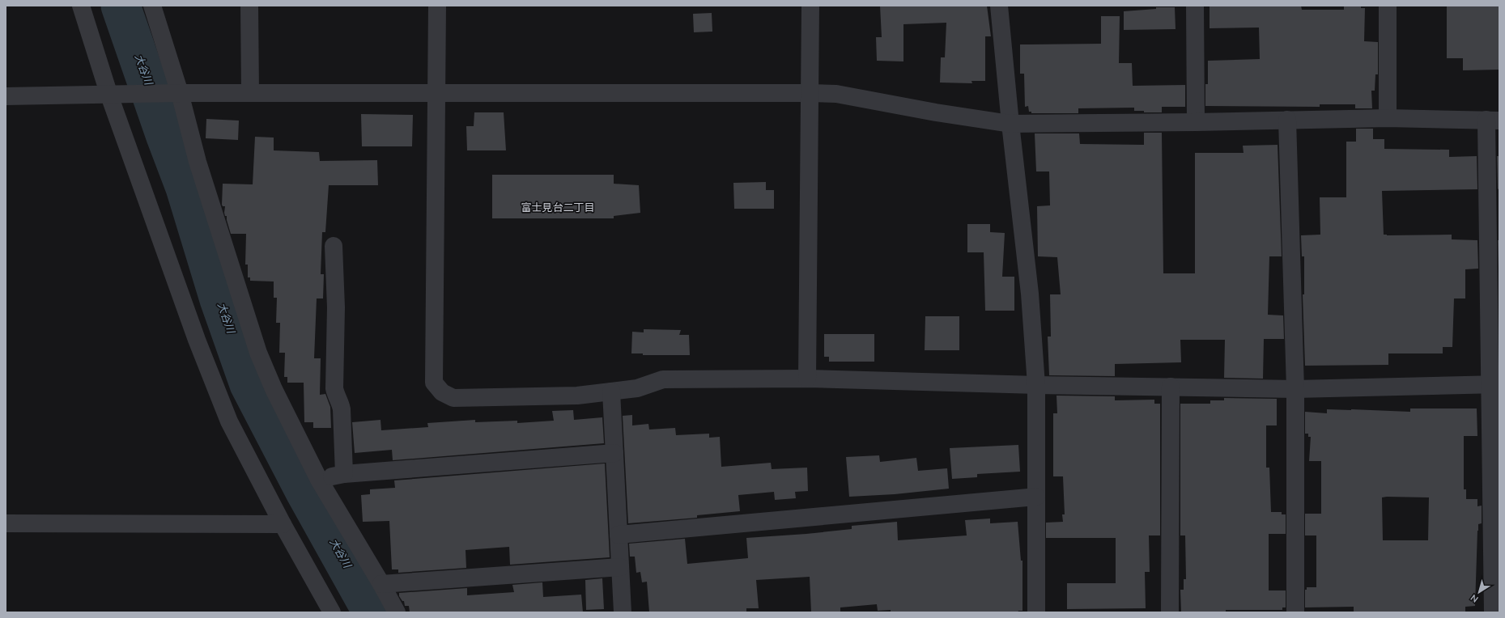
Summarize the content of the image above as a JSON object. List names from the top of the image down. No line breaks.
{"districts":["富士見台二丁目"],"water":["大谷川"],"north":"bottom left"}
